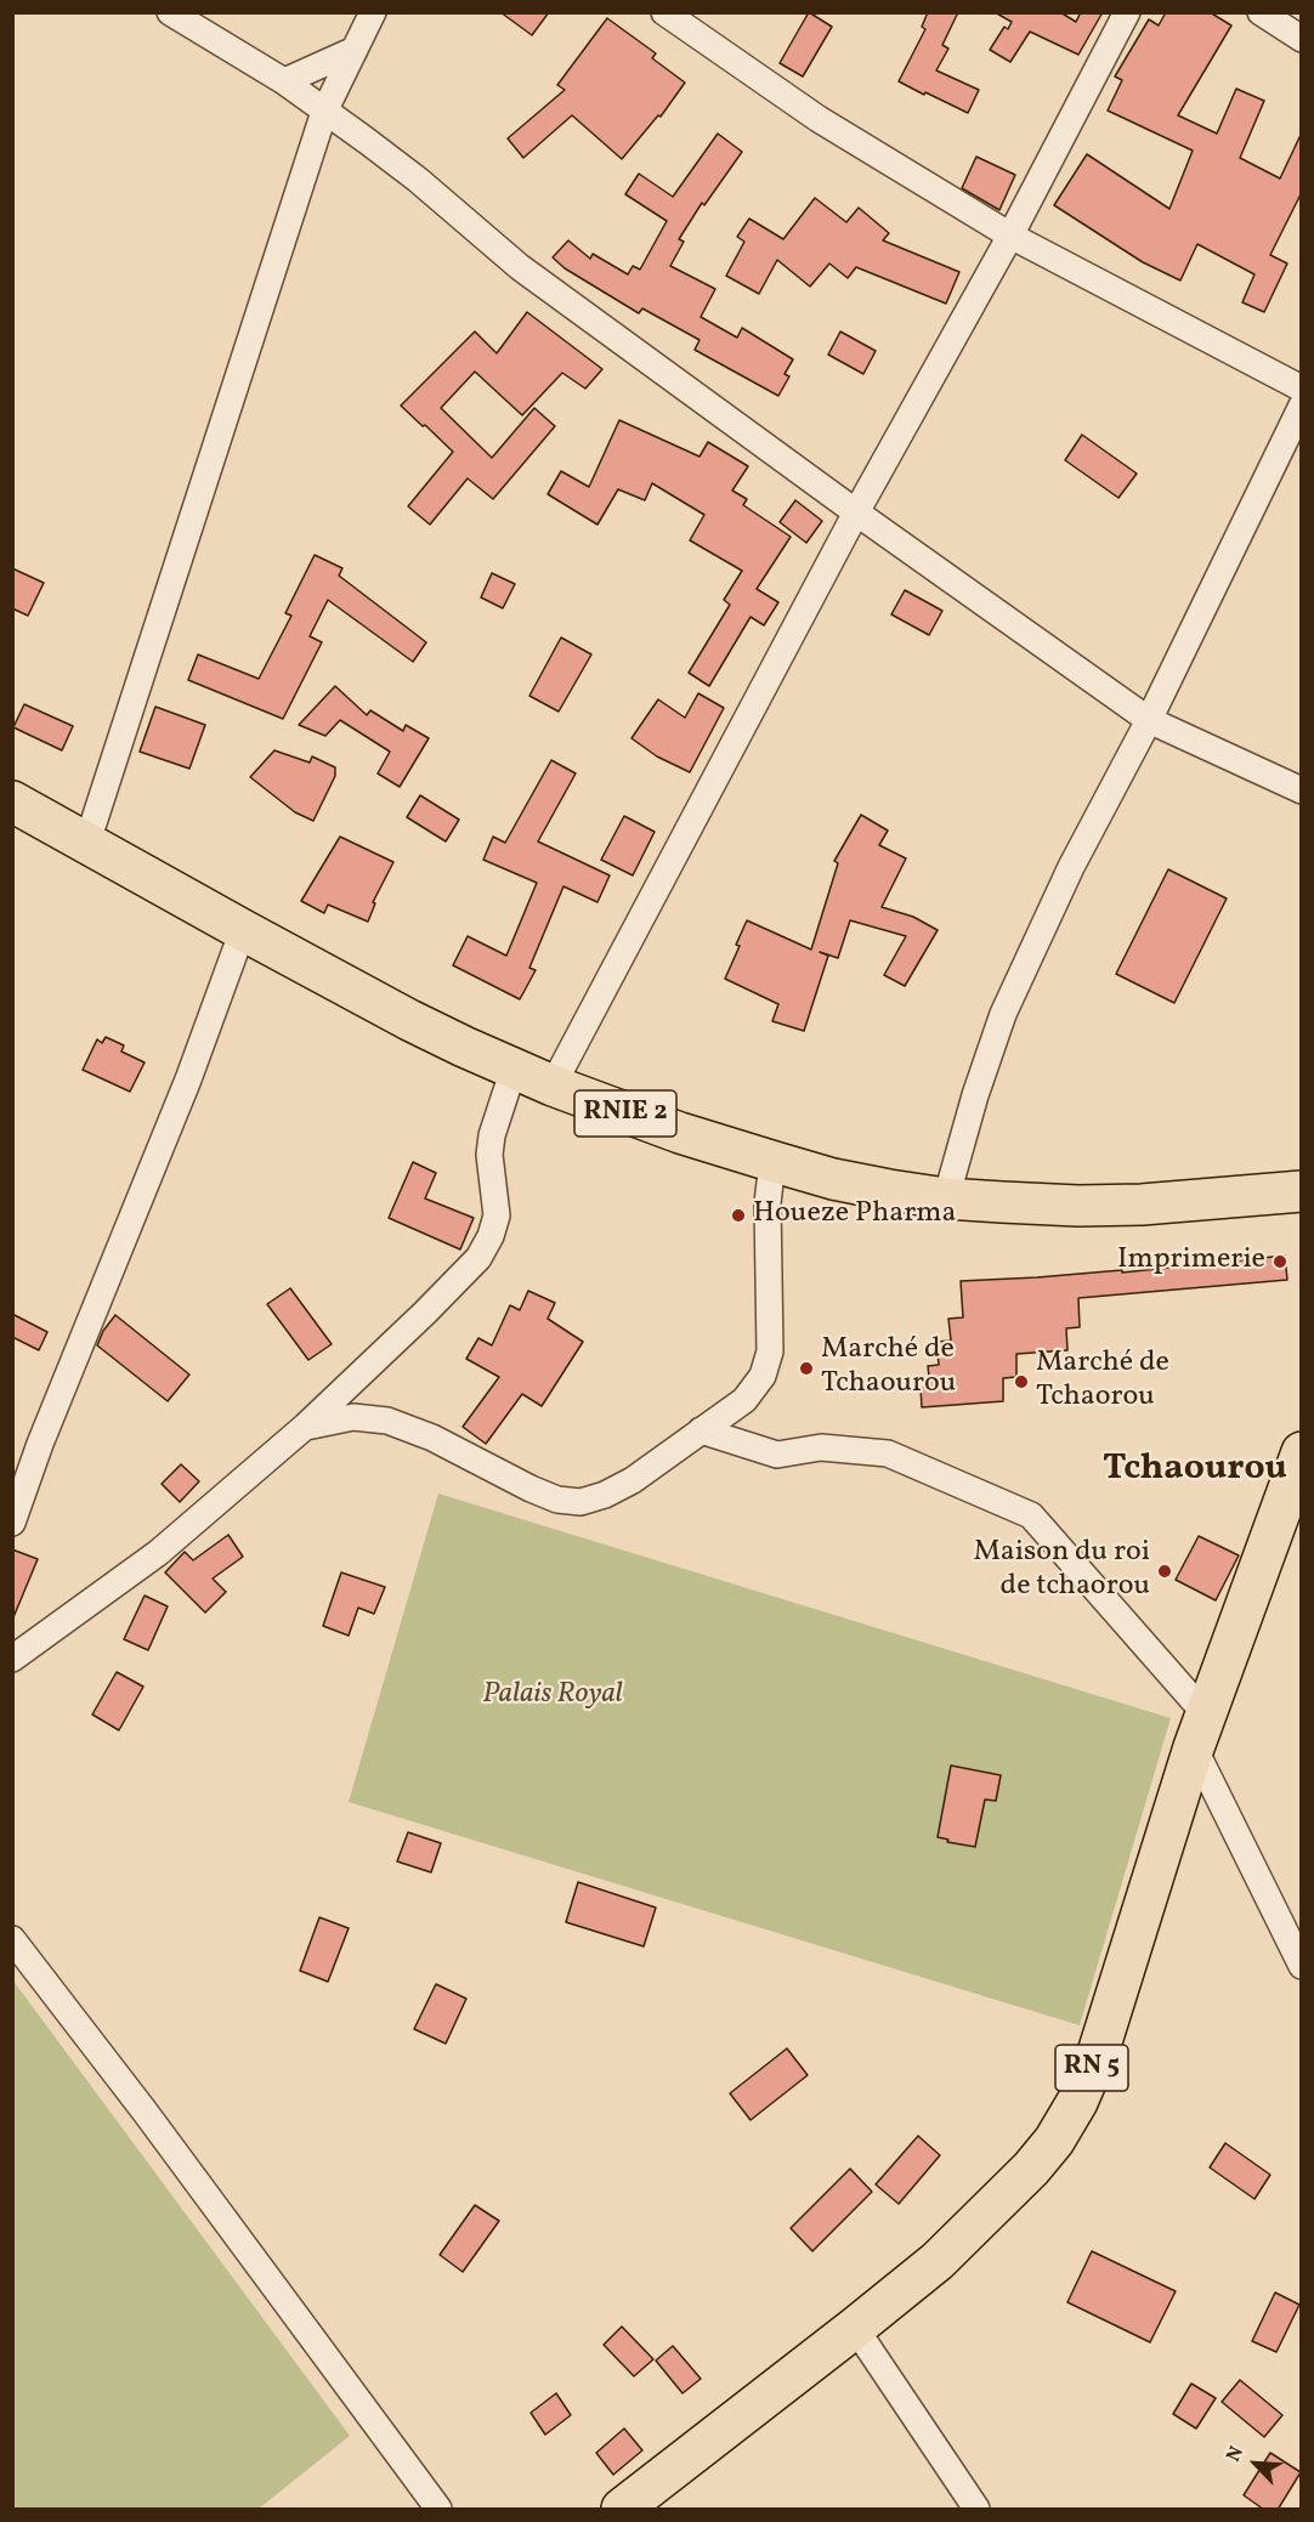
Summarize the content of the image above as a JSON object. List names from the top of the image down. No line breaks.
{"streets":{"main road":["RNIE 2","RN 5"]},"districts":["Tchaourou"],"parks":["Palais Royal"],"places":["Houeze Pharma","Imprimerie","Marché de Tchaourou","Marché de Tchaorou","Maison du roi de tchaorou"],"north":"top left"}
